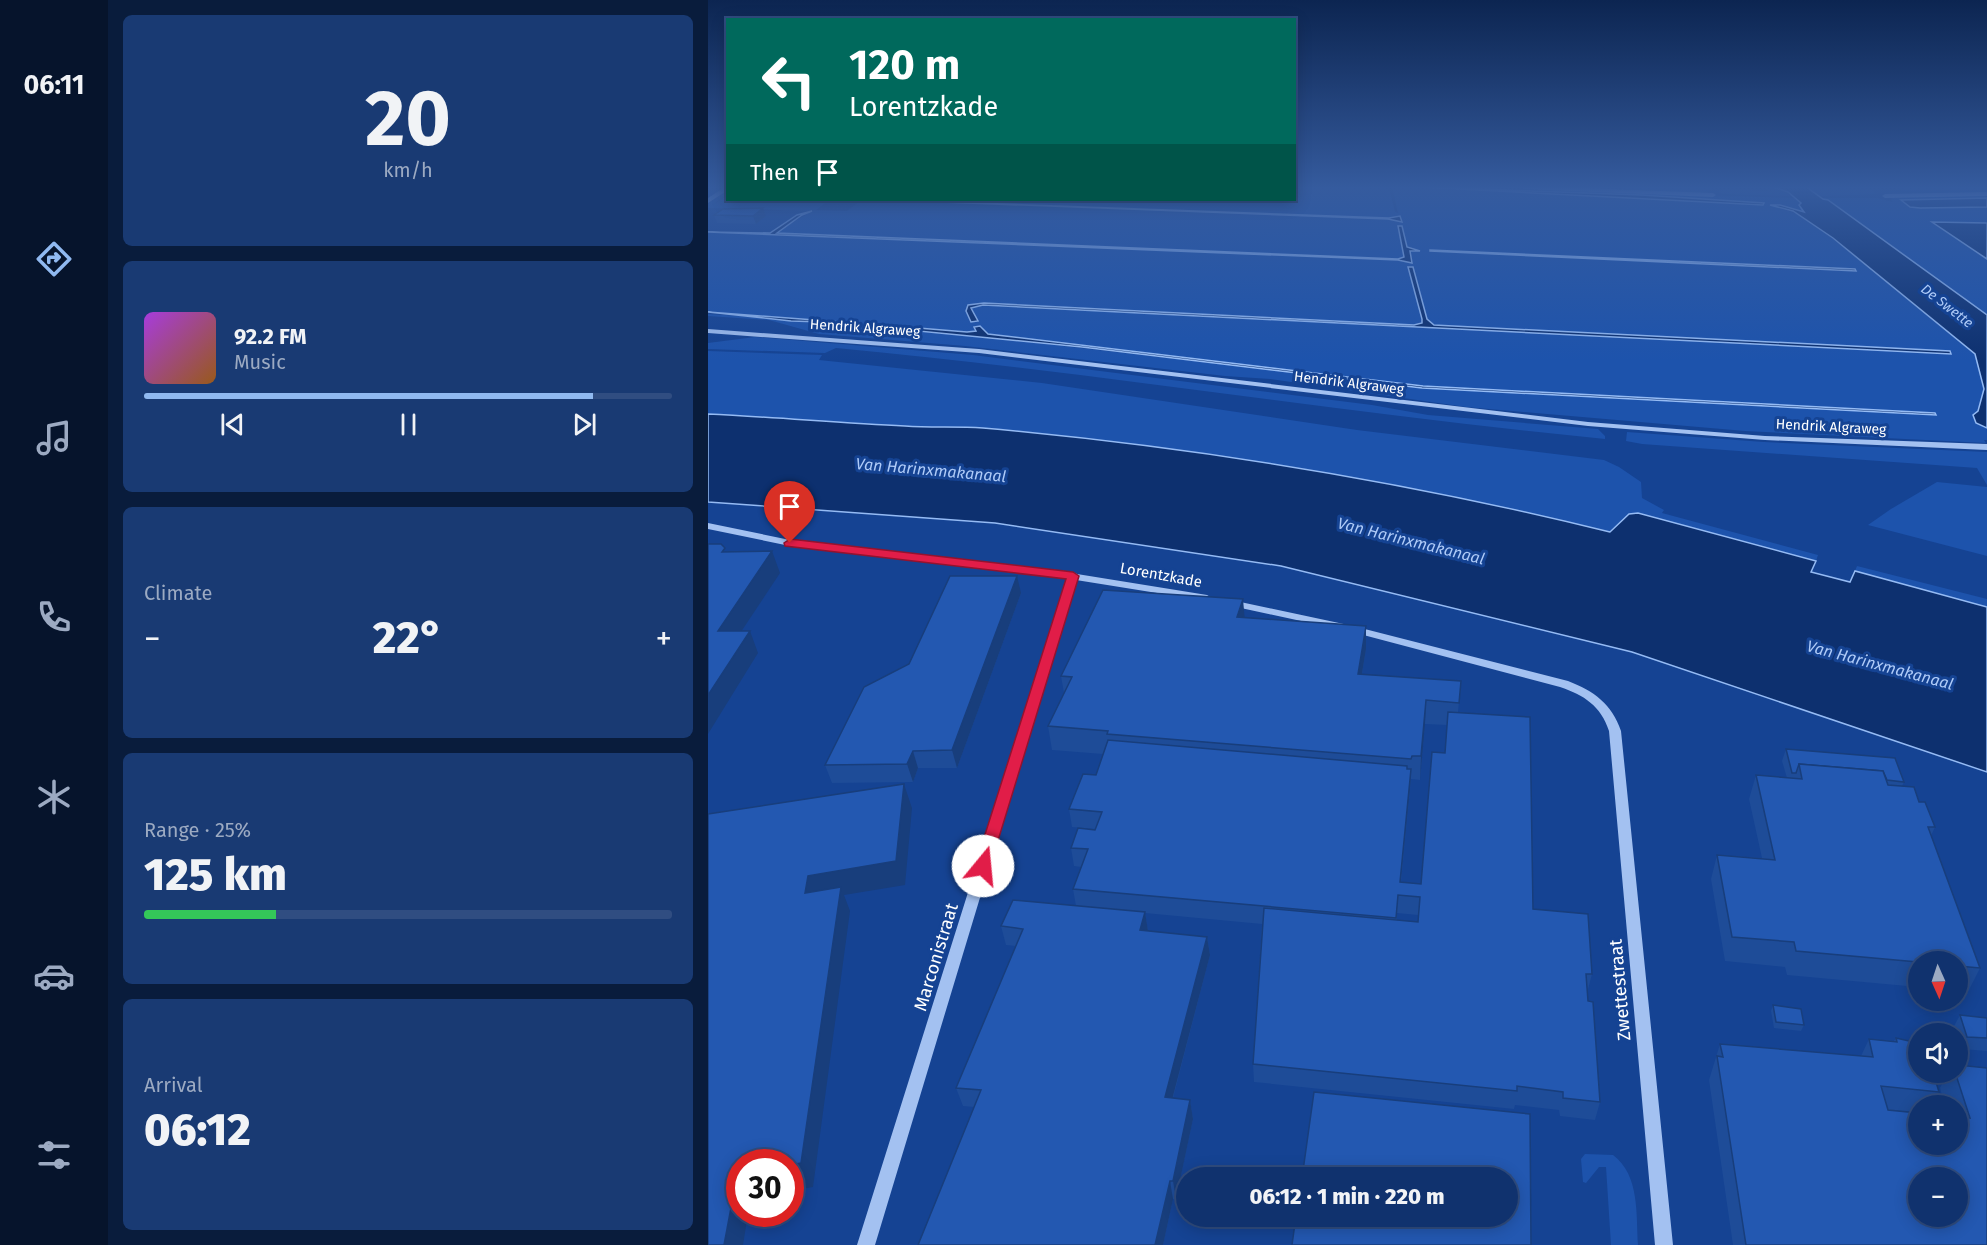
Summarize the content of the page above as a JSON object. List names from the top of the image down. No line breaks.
{"streets":{"street":["Hendrik Algraweg","Lorentzkade","Marconistraat","Zwettestraat"]},"crossings":[["Lorentzkade","Marconistraat"],["Lorentzkade","Zwettestraat"]],"water":["De Swette","Van Harinxmakanaal"],"north":"bottom","page":{"tabs":"06:11","tile":[["20","km/h"],"Climate",["Range · 25%","125 km"],["Arrival","06:12"]],"turn":["120 m","Lorentzkade"],"then":"Then","song":["92.2 FM","Music"],"heat":["−","22°","+"],"map_buttons":["+","−"],"limit":"30","trip":"06:12 · 1 min · 220 m"}}
